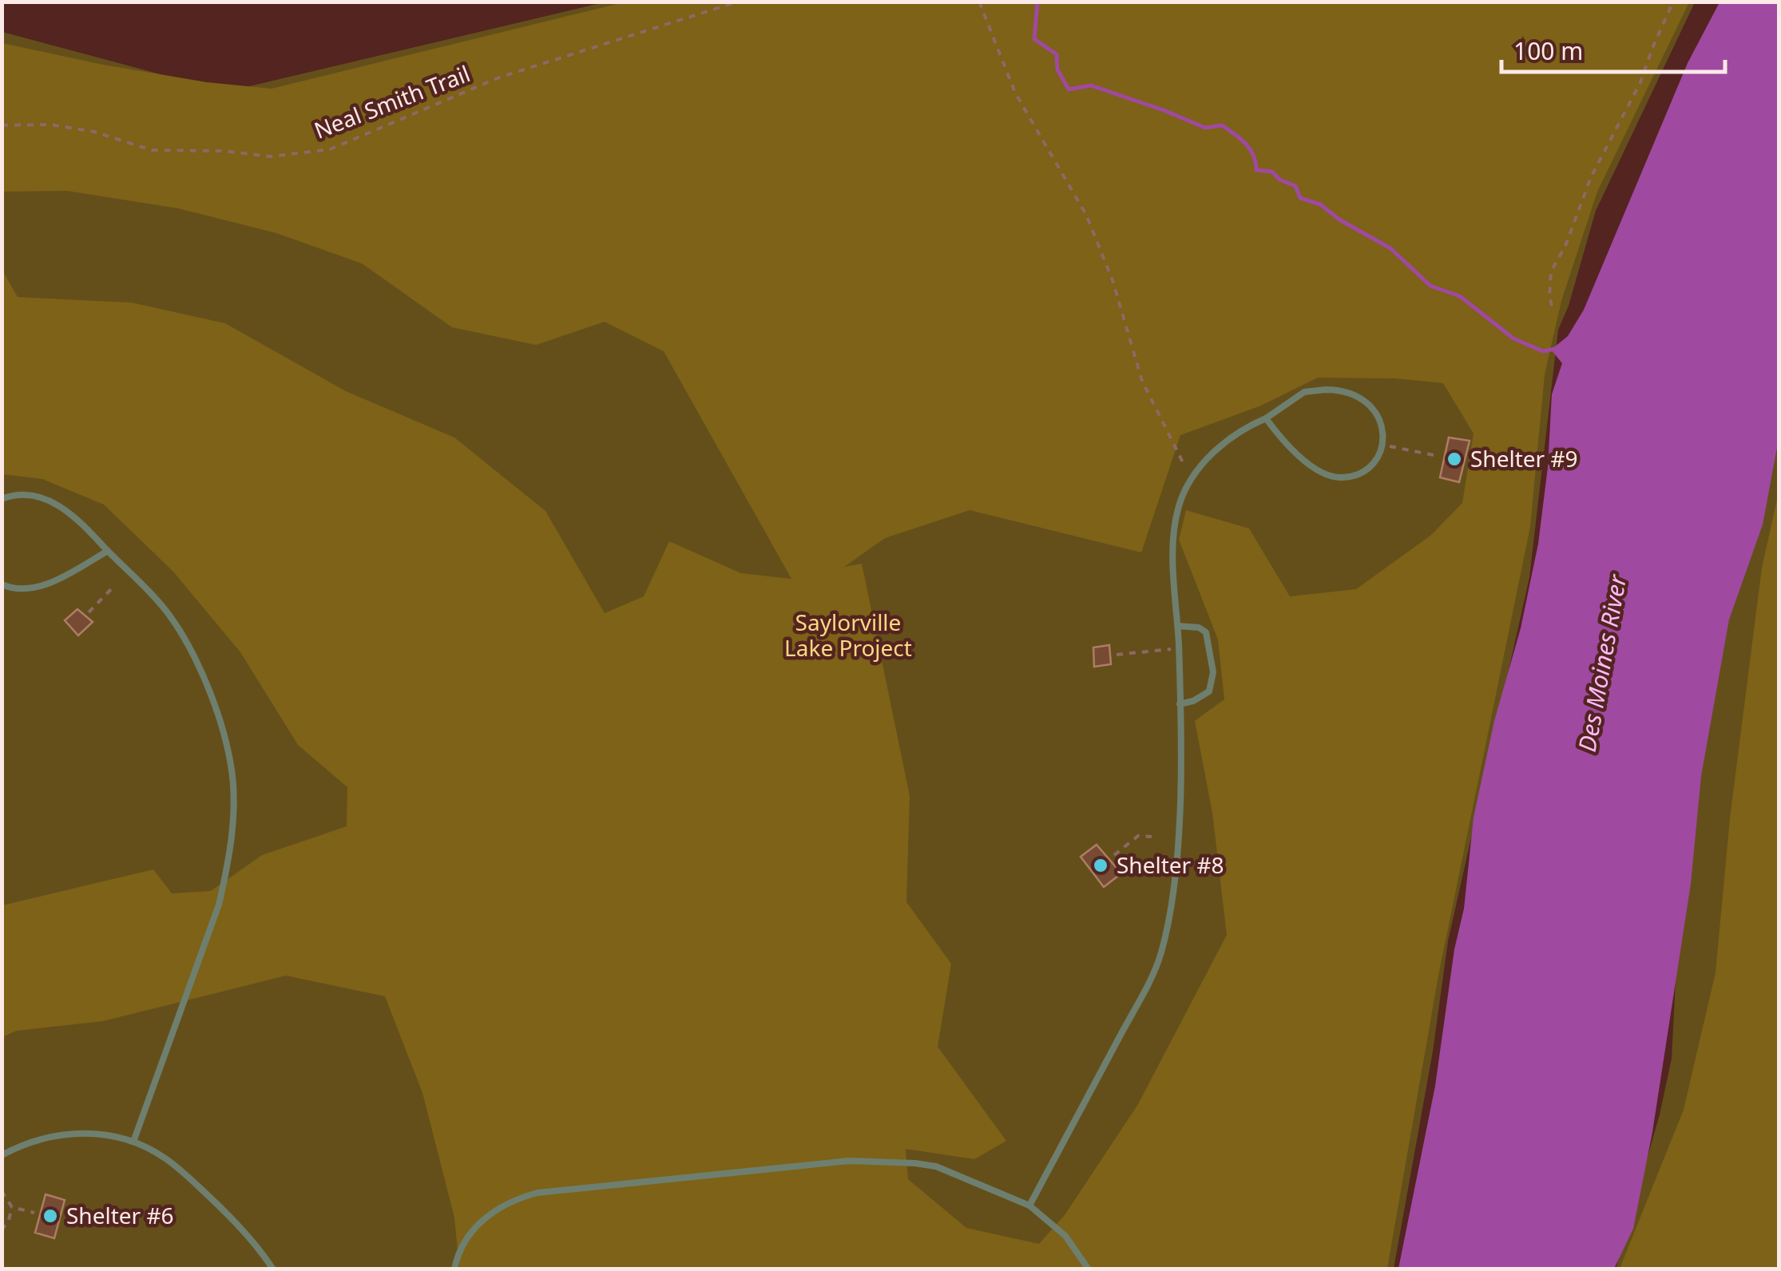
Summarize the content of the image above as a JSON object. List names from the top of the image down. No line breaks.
{"streets":{"path":["Neal Smith Trail"]},"water":["Des Moines River"],"parks":["Saylorville Lake Project"],"places":["Shelter #9","Shelter #8","Shelter #6"],"scale_bar":"100 m"}
